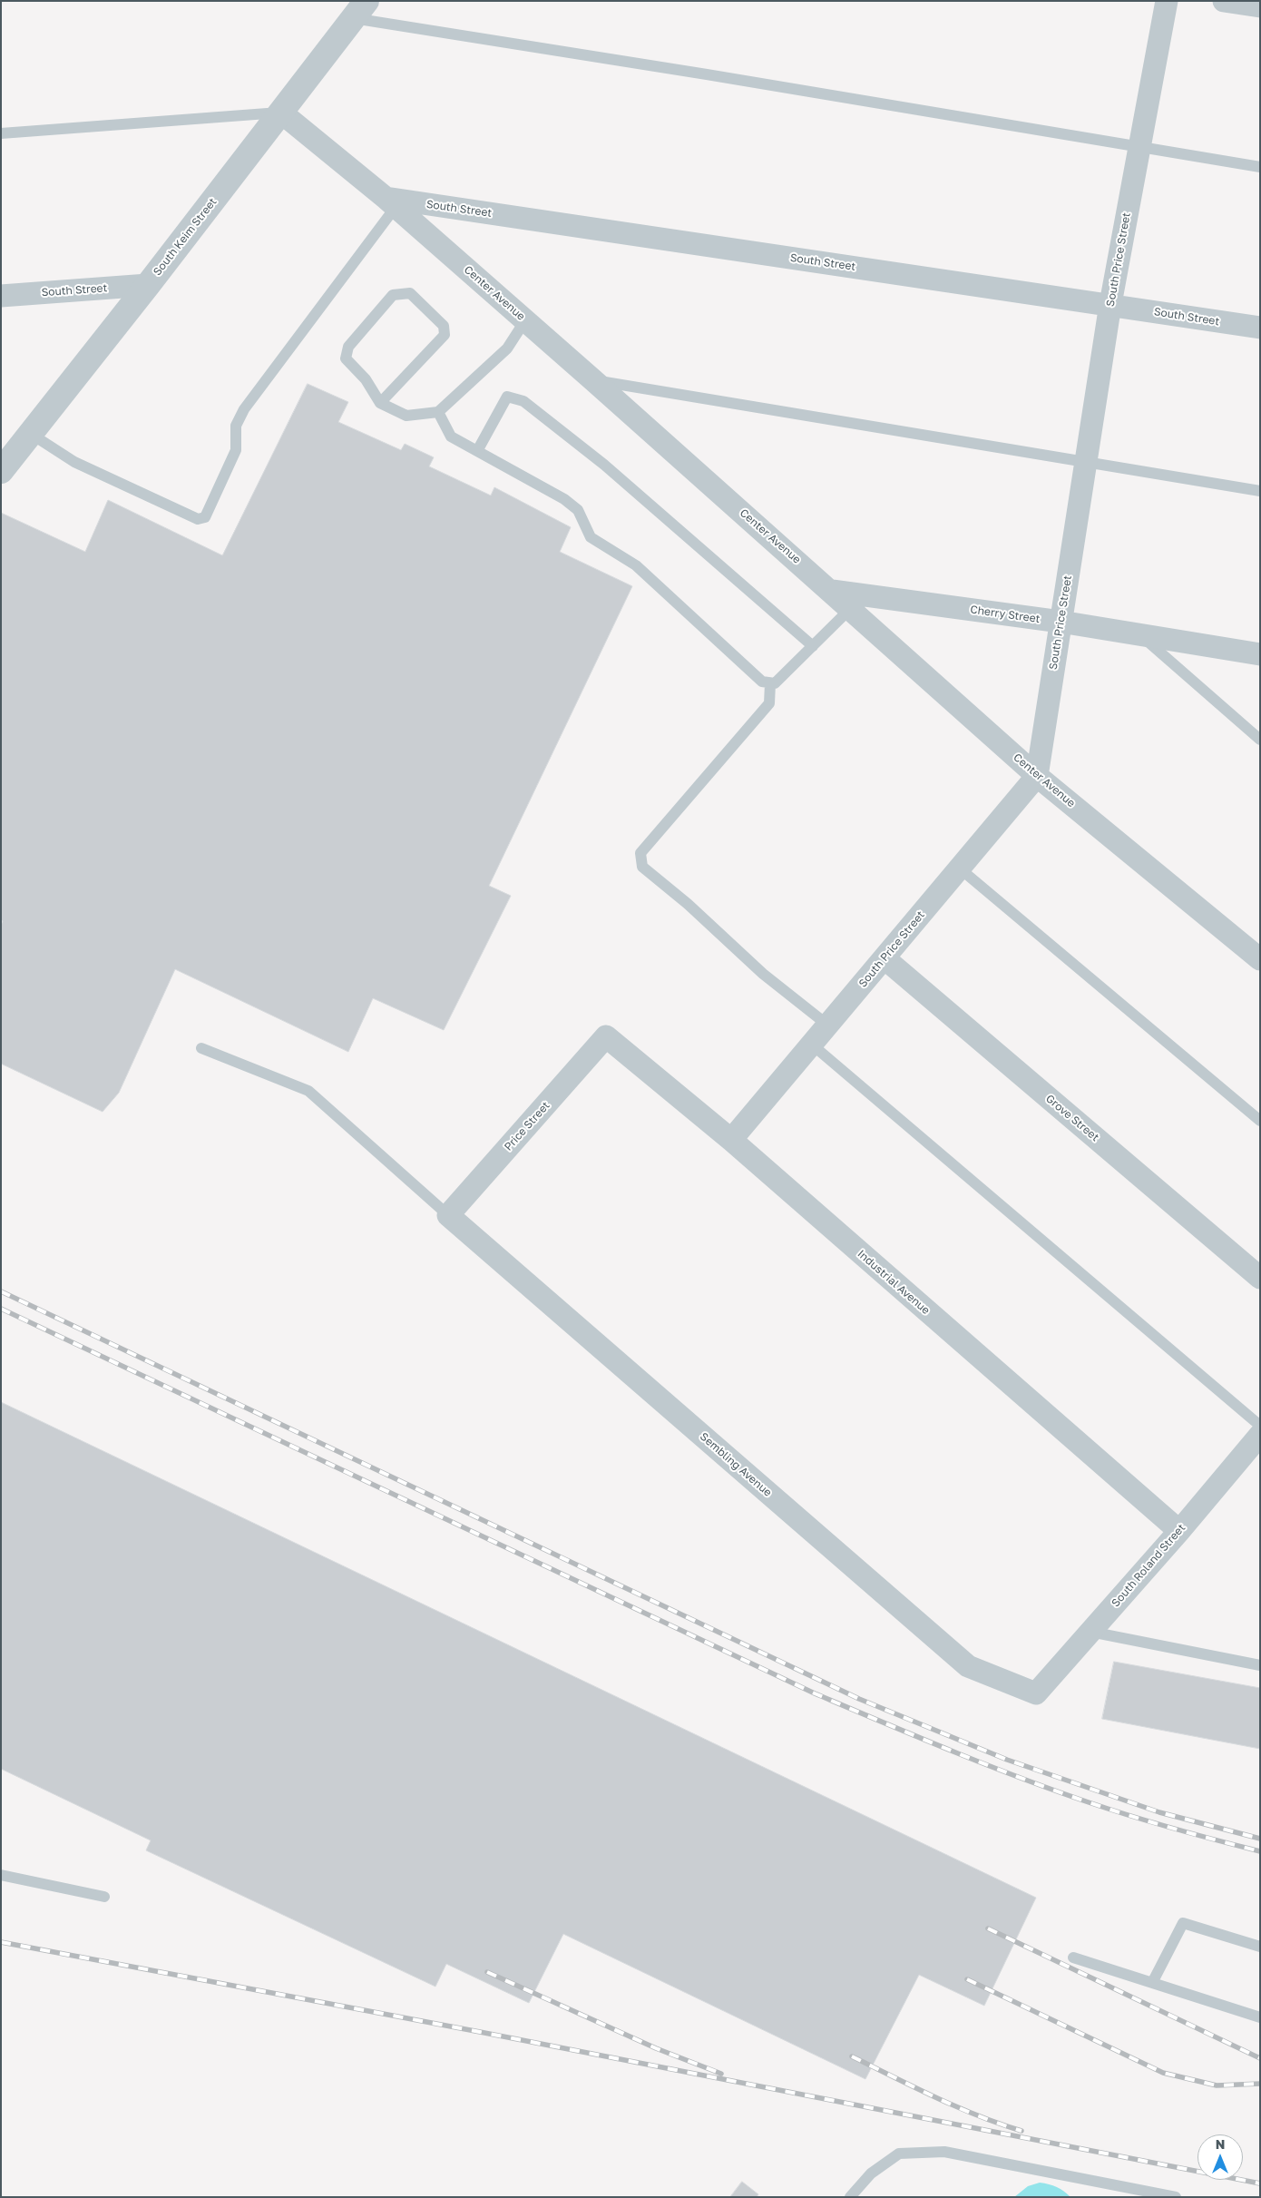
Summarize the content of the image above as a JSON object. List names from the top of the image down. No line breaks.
{"streets":{"street":["South Street","South Keim Street","South Price Street","Center Avenue","Cherry Street","Grove Street","Price Street","Industrial Avenue","Sembling Avenue","South Roland Street"]},"crossings":[["South Street","South Keim Street"],["South Street","South Price Street"],["South Street","Center Avenue"],["South Keim Street","Center Avenue"],["South Price Street","Center Avenue"],["South Price Street","Cherry Street"],["South Price Street","Grove Street"],["South Price Street","Industrial Avenue"],["Center Avenue","Cherry Street"],["Price Street","Industrial Avenue"],["Price Street","Sembling Avenue"],["Industrial Avenue","South Roland Street"],["Sembling Avenue","South Roland Street"]],"north":"top"}
